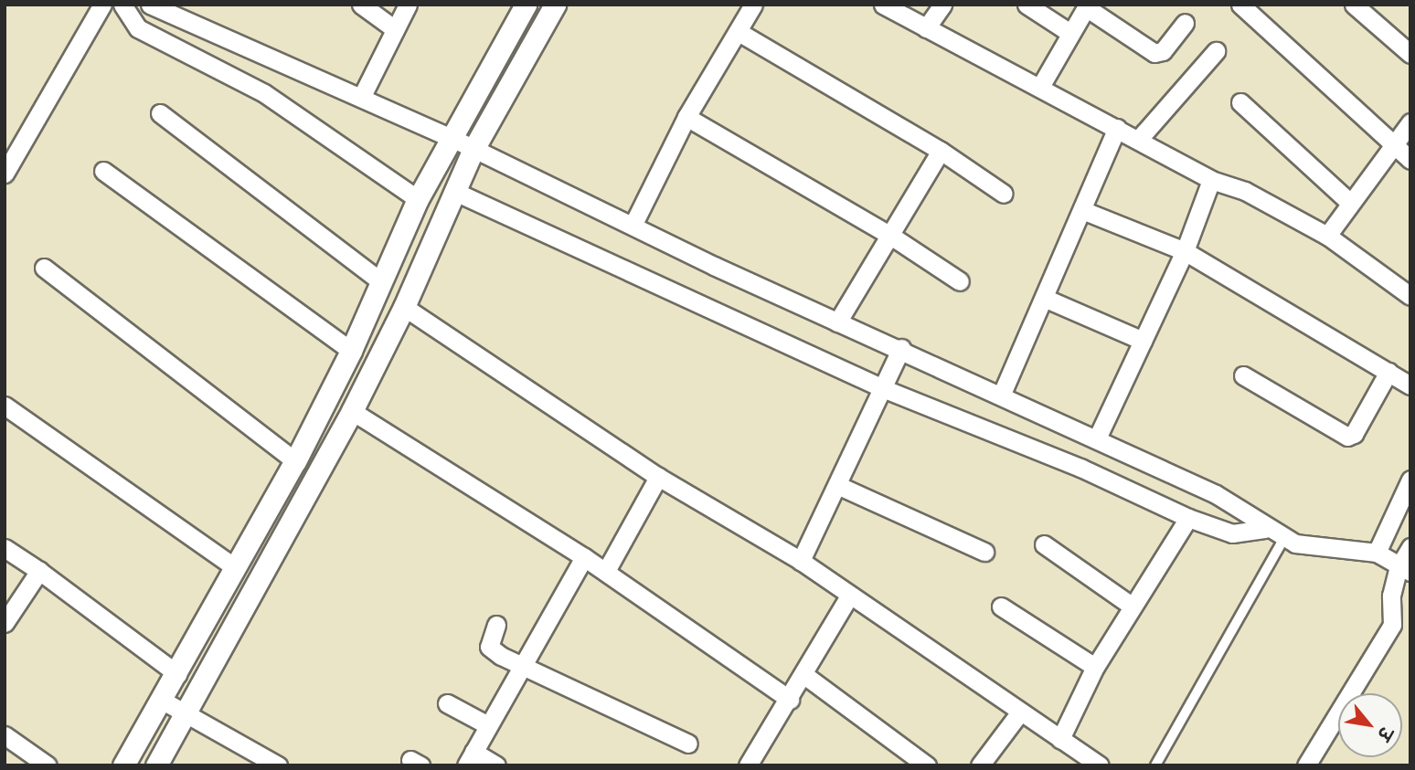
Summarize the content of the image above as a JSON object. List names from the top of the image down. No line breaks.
{"north":"bottom right"}
